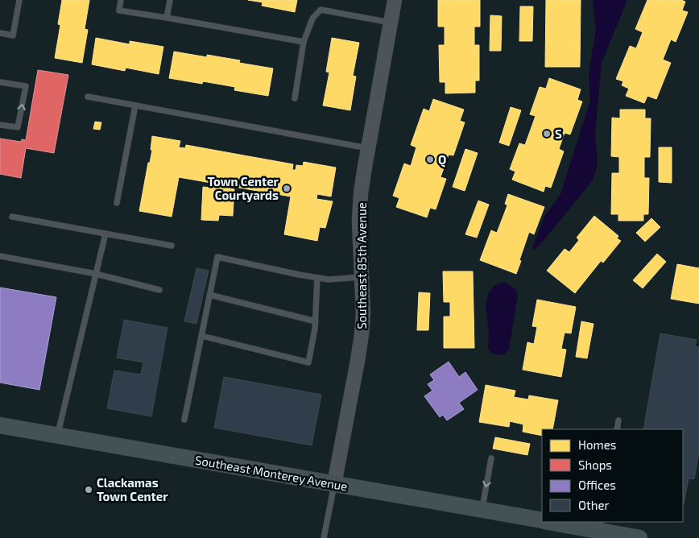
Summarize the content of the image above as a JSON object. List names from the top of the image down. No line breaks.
{"streets":{"main road":["Southeast Monterey Avenue"],"street":["Southeast 85th Avenue"]},"crossings":[["Southeast 85th Avenue","Southeast Monterey Avenue"]],"places":["S","Q","Town Center Courtyards","Clackamas Town Center"],"legend":["Homes","Shops","Offices","Other"]}
